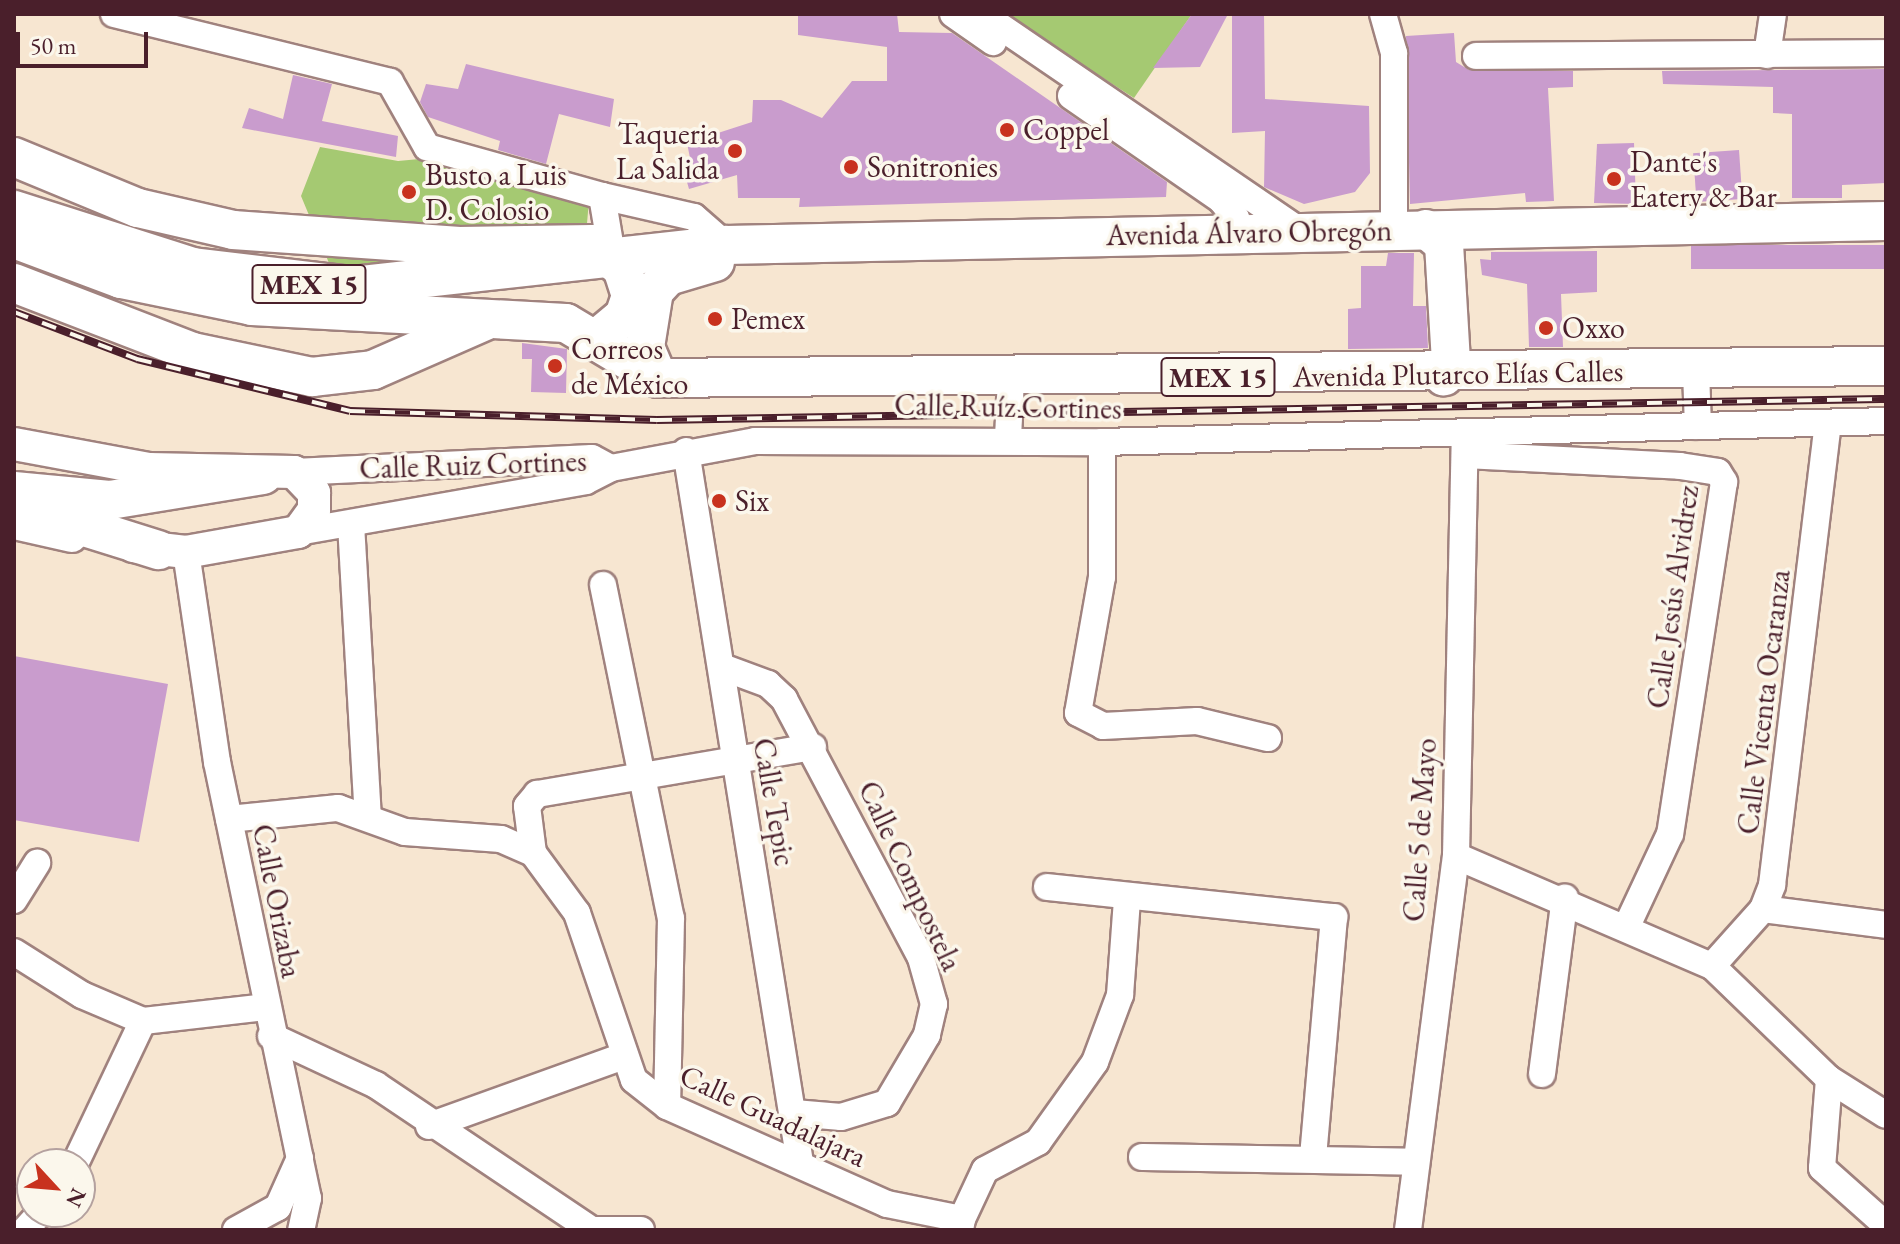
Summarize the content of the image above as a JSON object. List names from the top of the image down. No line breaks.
{"streets":{"highway":["Avenida Álvaro Obregón","MEX 15","Avenida Plutarco Elías Calles"],"main road":["Calle Ruiz Cortines"],"street":["Calle Ruíz Cortines","Calle Jesús Alvidrez","Calle Vicenta Ocaranza","Calle Tepic","Calle 5 de Mayo","Calle Compostela","Calle Orizaba","Calle Guadalajara"]},"crossings":[["Avenida Álvaro Obregón","MEX 15"],["MEX 15","Avenida Plutarco Elías Calles"],["Calle Ruíz Cortines","Calle Ruiz Cortines"],["Calle Ruíz Cortines","Calle Jesús Alvidrez"],["Calle Ruíz Cortines","Calle Vicenta Ocaranza"],["Calle Ruíz Cortines","Calle Tepic"],["Calle Ruíz Cortines","Calle 5 de Mayo"],["Calle Ruiz Cortines","Calle Orizaba"],["Calle Jesús Alvidrez","Calle 5 de Mayo"],["Calle Tepic","Calle Compostela"],["Calle Tepic","Calle Guadalajara"]],"places":["Coppel","Taqueria La Salida","Sonitronies","Dante's Eatery & Bar","Busto a Luis D. Colosio","Pemex","Oxxo","Correos de México","Six"],"scale_bar":"50 m","north":"bottom right"}
